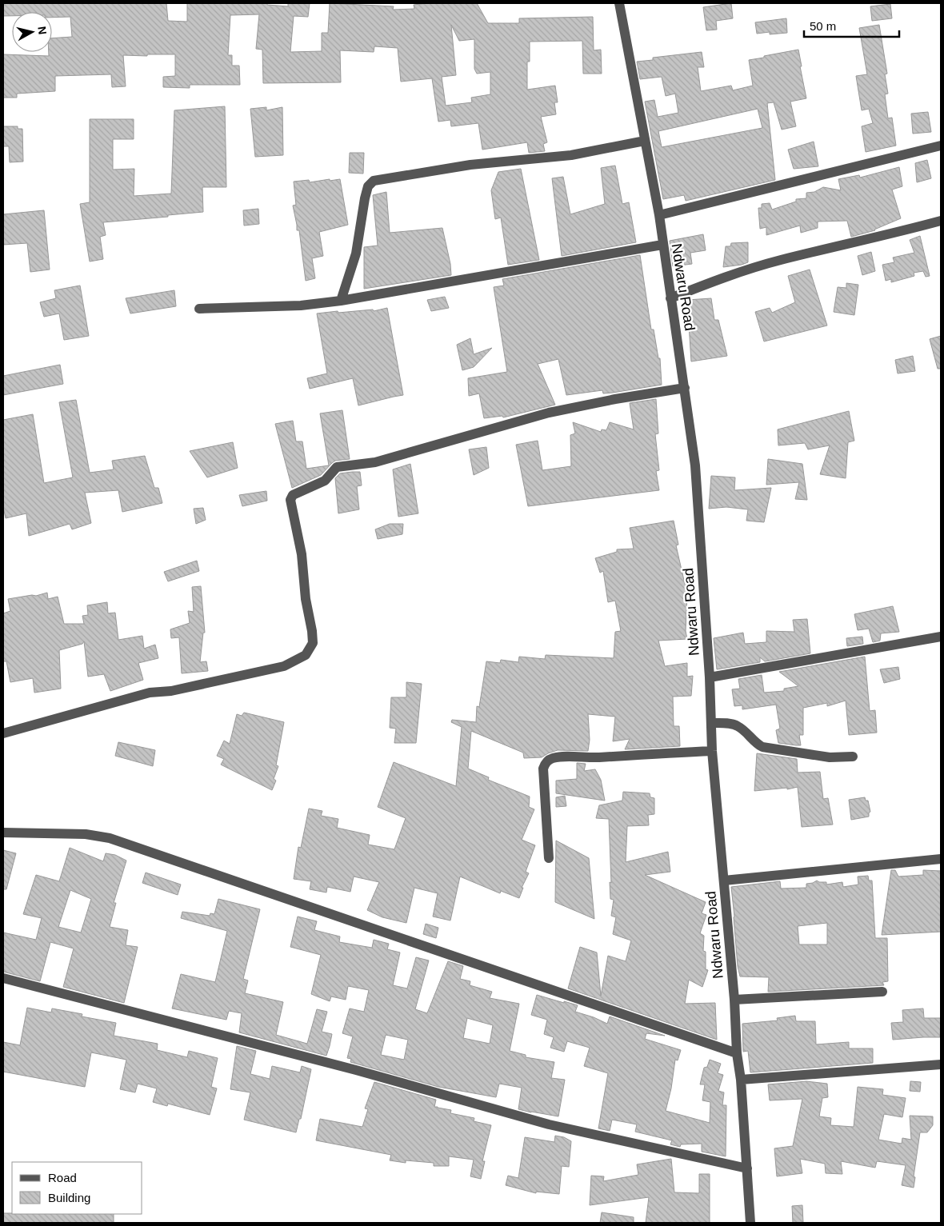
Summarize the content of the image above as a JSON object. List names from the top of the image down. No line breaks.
{"streets":{"street":["Ndwaru Road"]},"legend":["Road","Building"],"scale_bar":"50 m","north":"right"}
